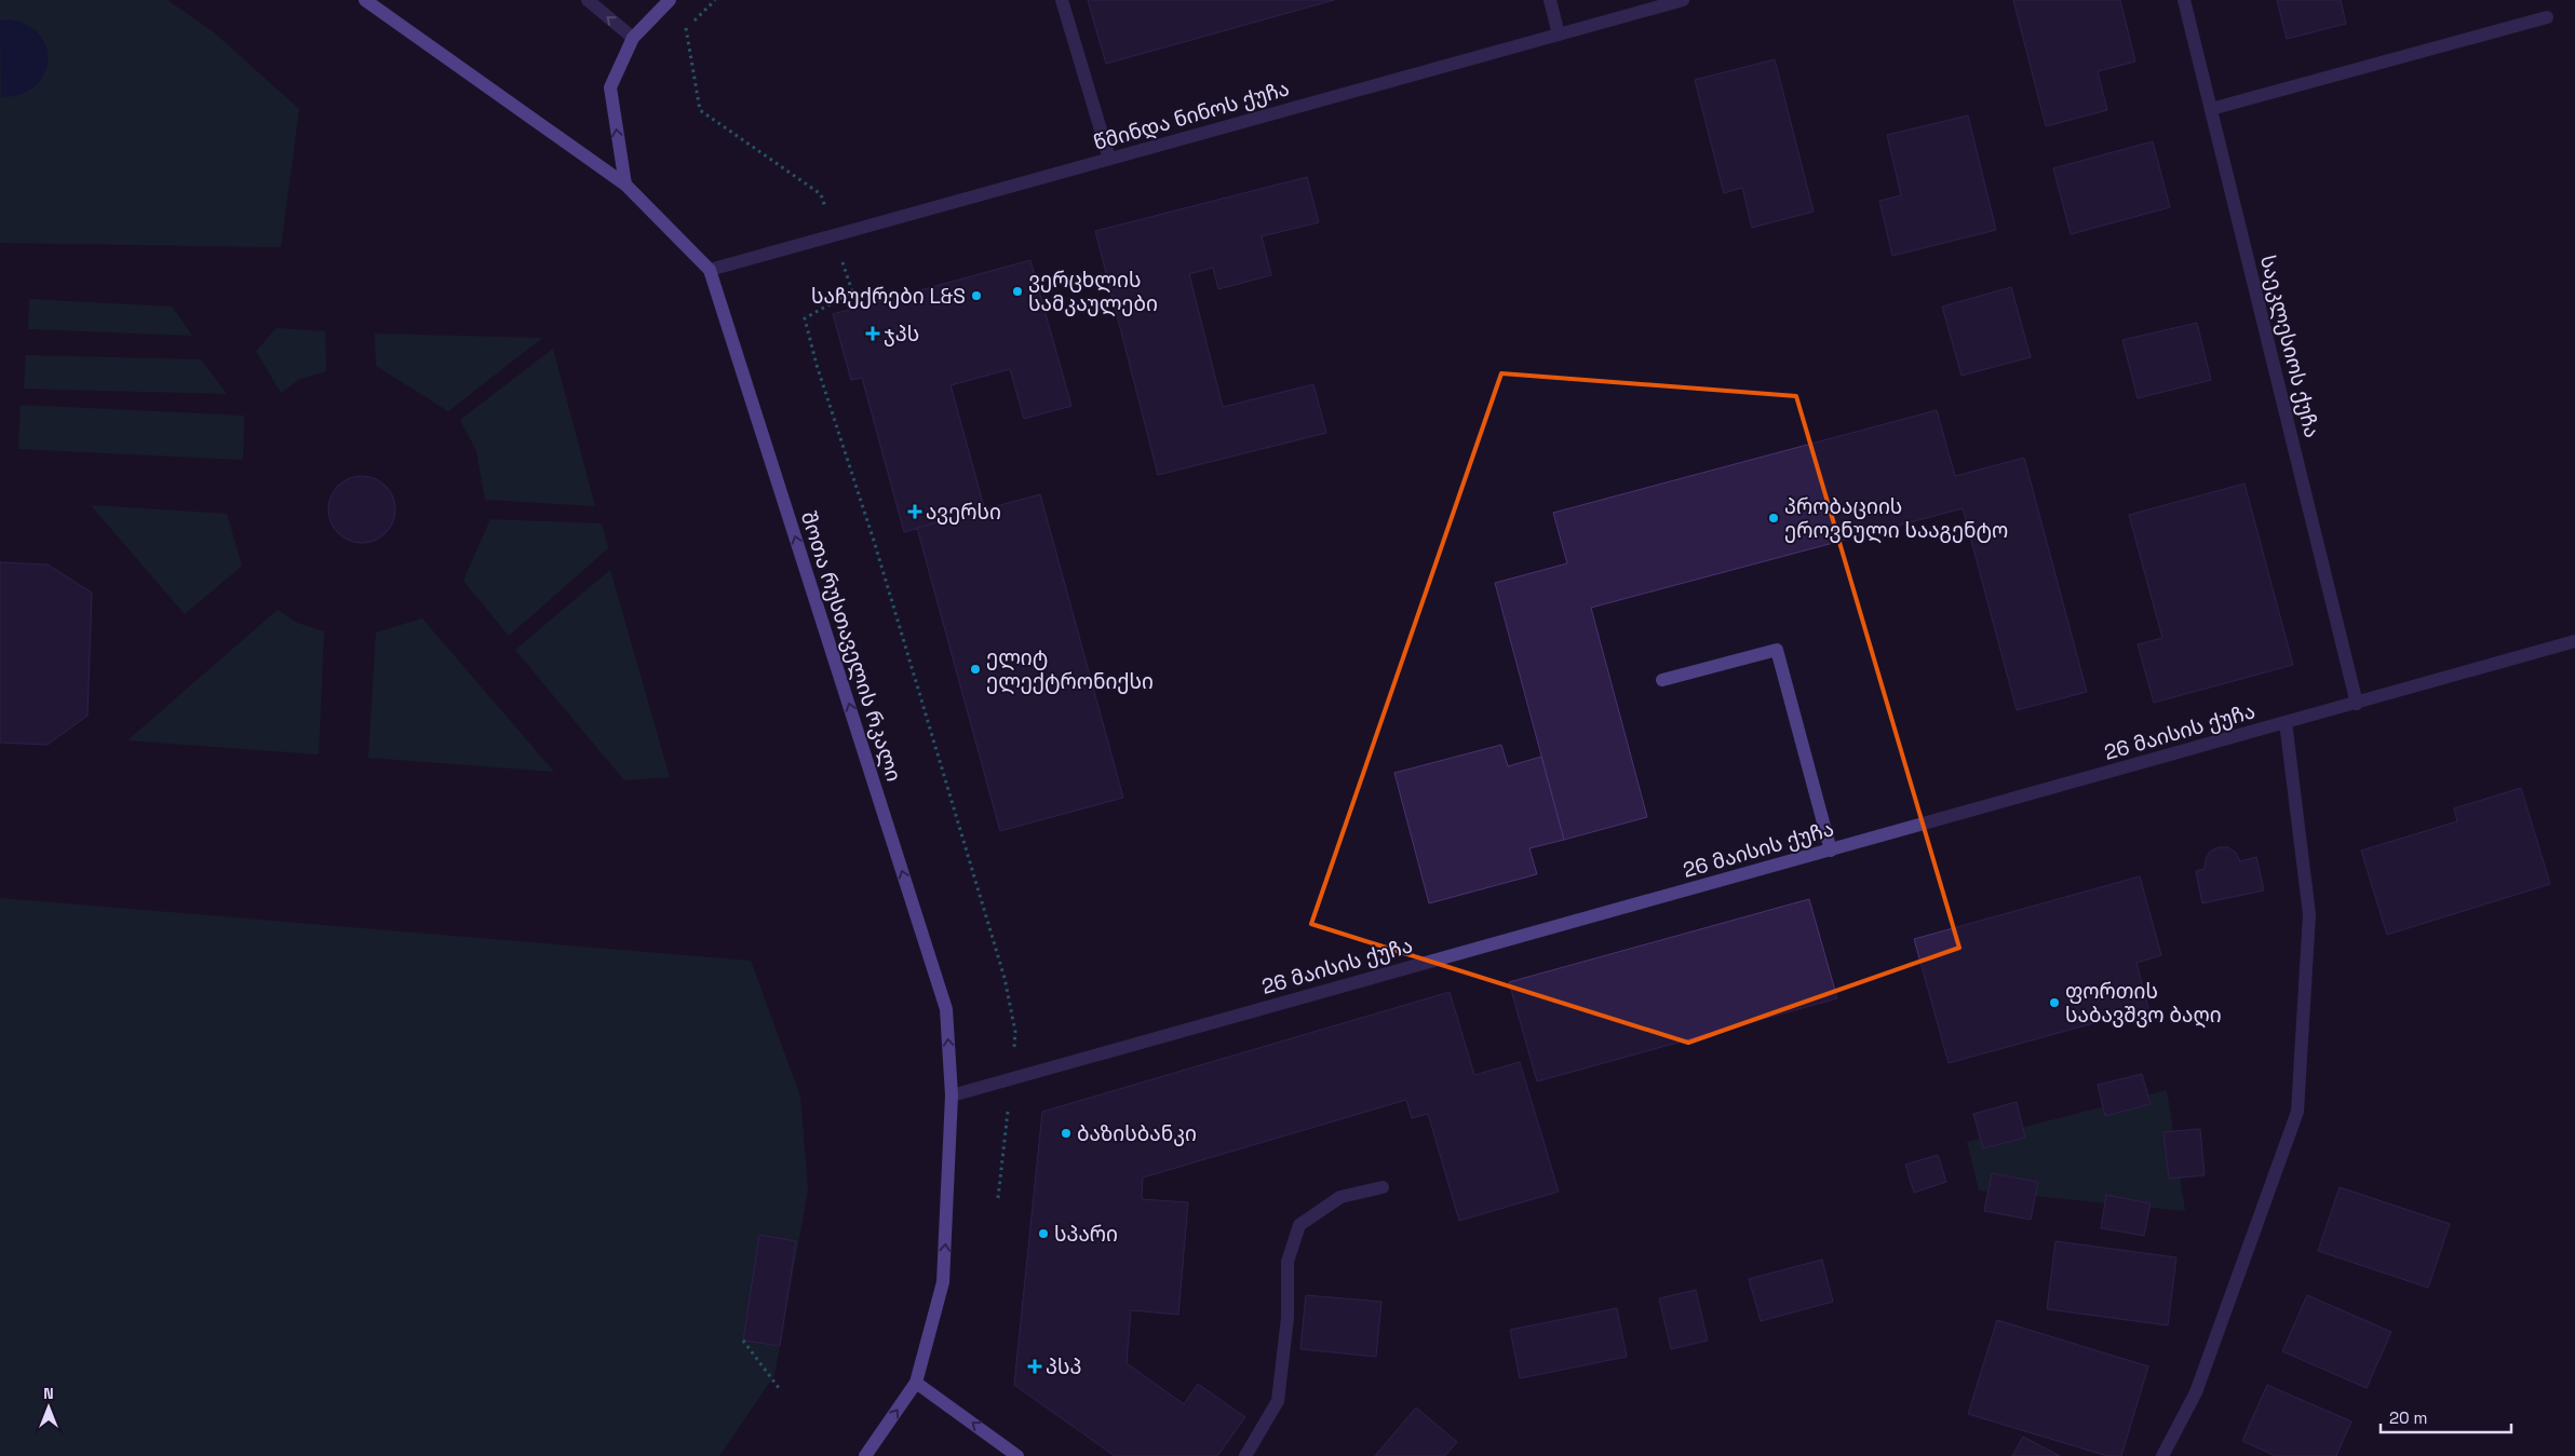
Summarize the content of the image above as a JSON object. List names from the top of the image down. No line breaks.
{"streets":{"main road":["შოთა რუსთაველის რკალი"],"street":["წმინდა ნინოს ქუჩა","საეკლესიოს ქუჩა","26 მაისის ქუჩა"]},"crossings":[["წმინდა ნინოს ქუჩა","შოთა რუსთაველის რკალი"],["საეკლესიოს ქუჩა","26 მაისის ქუჩა"],["შოთა რუსთაველის რკალი","26 მაისის ქუჩა"]],"one_way":["შოთა რუსთაველის რკალი"],"places":{"other":["ვერცხლის სამკაულები","საჩუქრები L&S","პრობაციის ეროვნული სააგენტო","ელიტ ელექტრონიქსი","ფორთის საბავშვო ბაღი","ბაზისბანკი","სპარი"],"health":["ჯპს","ავერსი","პსპ"]},"scale_bar":"20 m","north":"top"}
